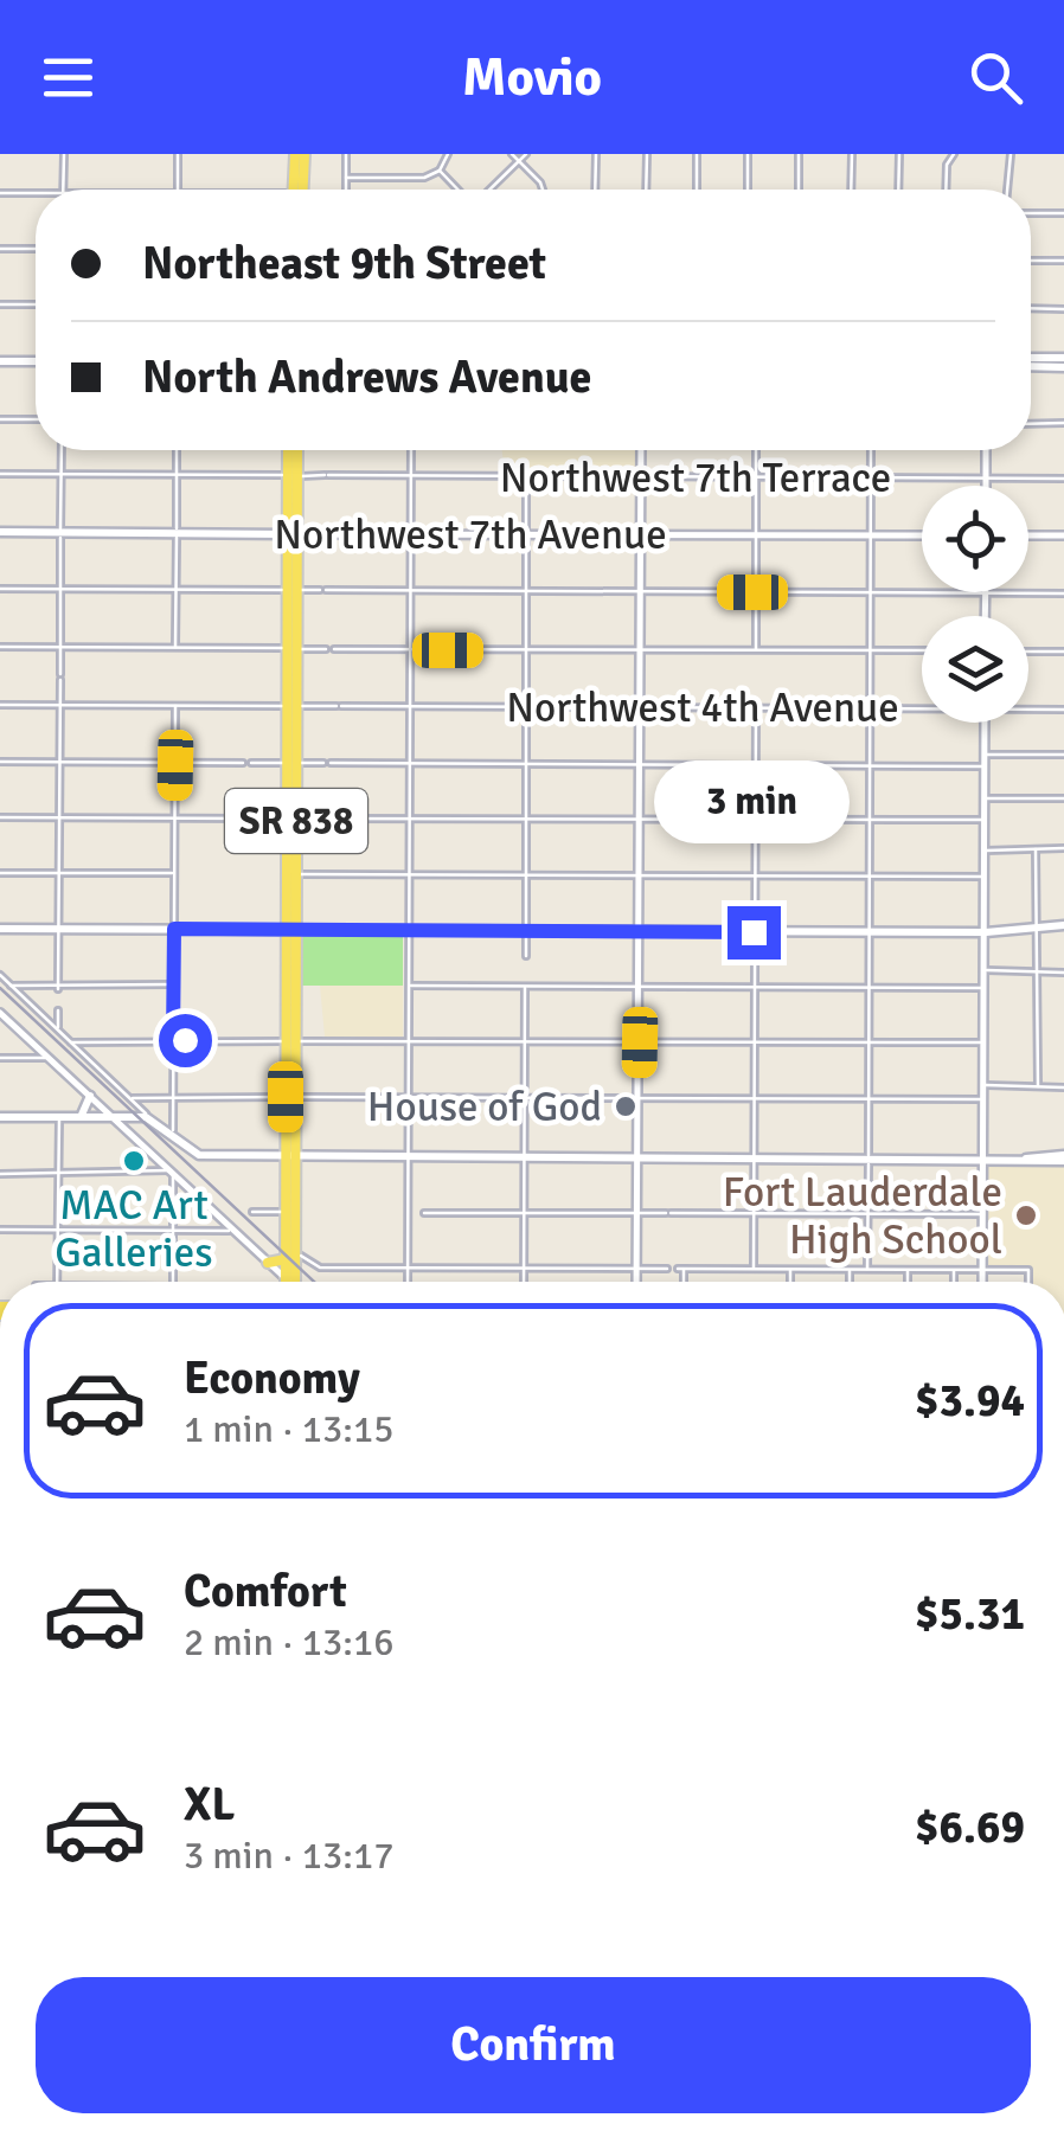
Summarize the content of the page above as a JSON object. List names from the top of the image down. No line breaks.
{"streets":{"main road":["Northwest 7th Avenue","SR 838"],"street":["Northwest 7th Terrace","Northwest 4th Avenue"]},"crossings":[["Northwest 7th Terrace","SR 838"],["Northwest 7th Avenue","SR 838"],["Northwest 4th Avenue","SR 838"]],"places":["House of God","MAC Art Galleries","Fort Lauderdale High School"],"page":{"header":"Movio","banner":["Northeast 9th Street","North Andrews Avenue"],"bubble":"3 min","list":[{"name":"Economy","note":"1 min · 13:15","value":"$3.94"},{"name":"Comfort","note":"2 min · 13:16","value":"$5.31"},{"name":"XL","note":"3 min · 13:17","value":"$6.69"}],"buttons":"Confirm"}}
